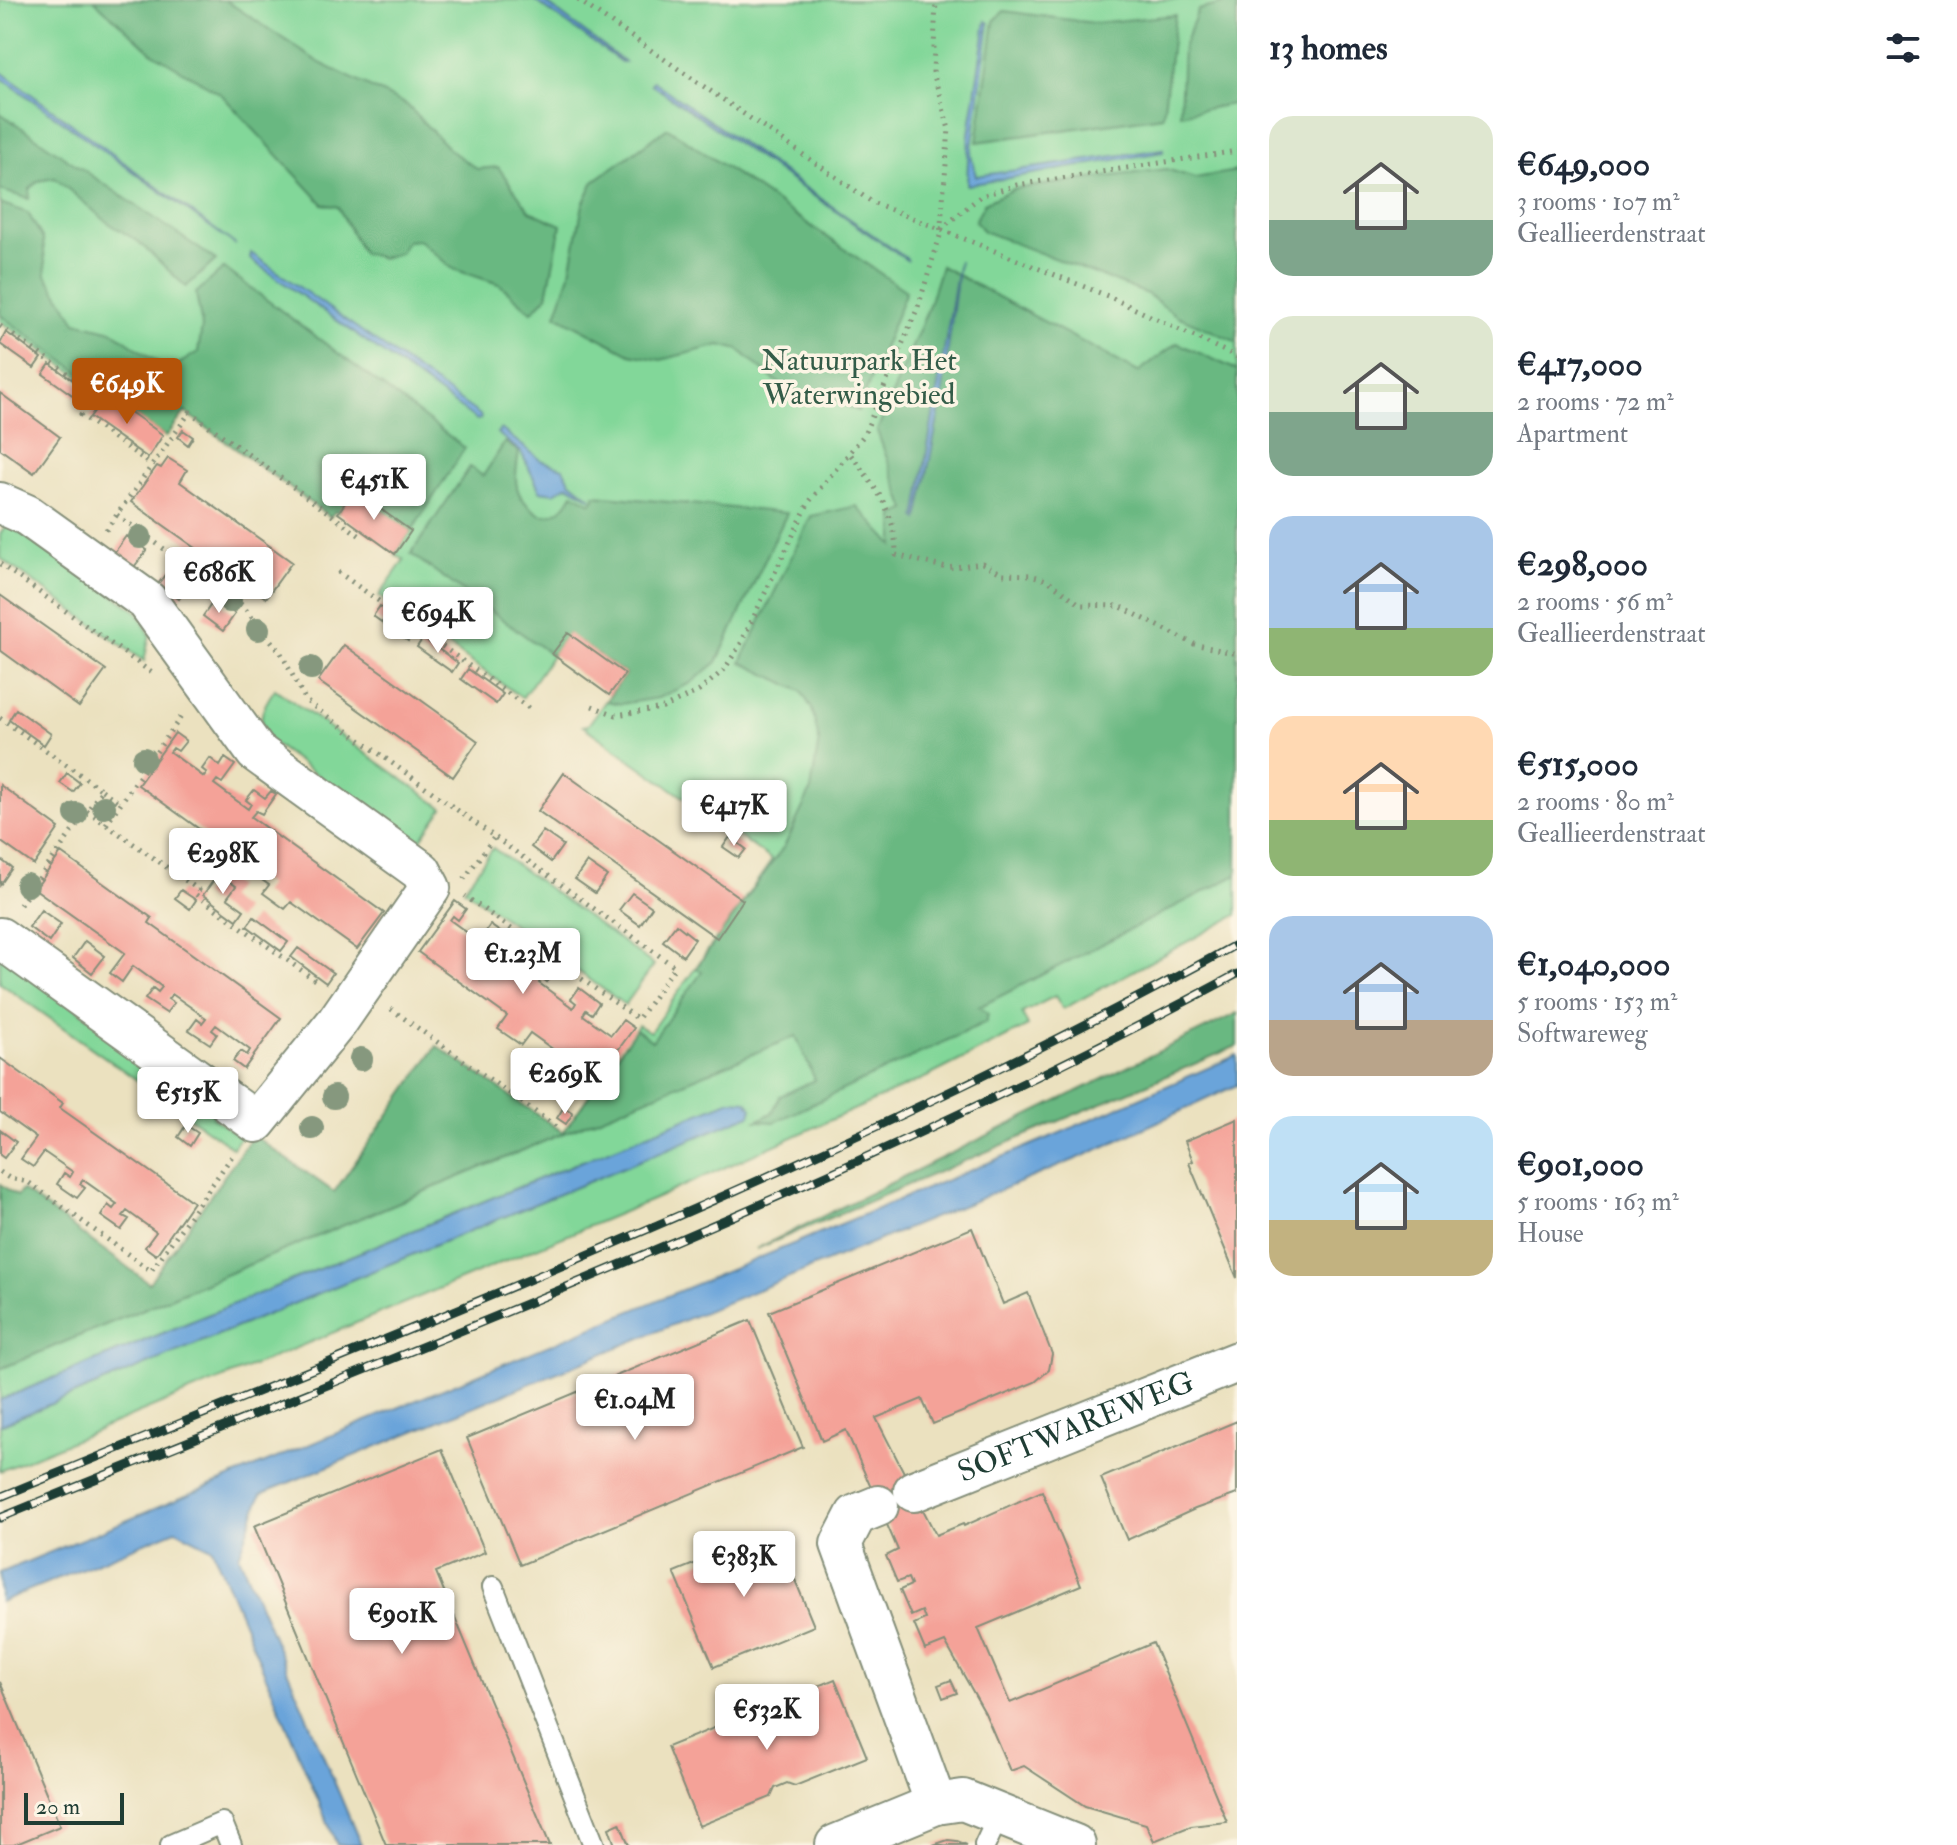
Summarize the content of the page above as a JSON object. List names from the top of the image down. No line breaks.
{"streets":{"street":["SOFTWAREWEG"]},"parks":["Natuurpark Het Waterwingebied"],"scale_bar":"20 m","page":{"heading":"13 homes","list":[{"name":"€649,000","note":"3 rooms · 107 m² · Geallieerdenstraat"},{"name":"€417,000","note":"2 rooms · 72 m² · Apartment"},{"name":"€298,000","note":"2 rooms · 56 m² · Geallieerdenstraat"},{"name":"€515,000","note":"2 rooms · 80 m² · Geallieerdenstraat"},{"name":"€1,040,000","note":"5 rooms · 153 m² · Softwareweg"},{"name":"€901,000","note":"5 rooms · 163 m² · House"}],"price":["€649K","€451K","€686K","€694K","€417K","€298K","€1.23M","€269K","€515K","€1.04M","€383K","€901K","€532K"],"scale":"20 m"}}
